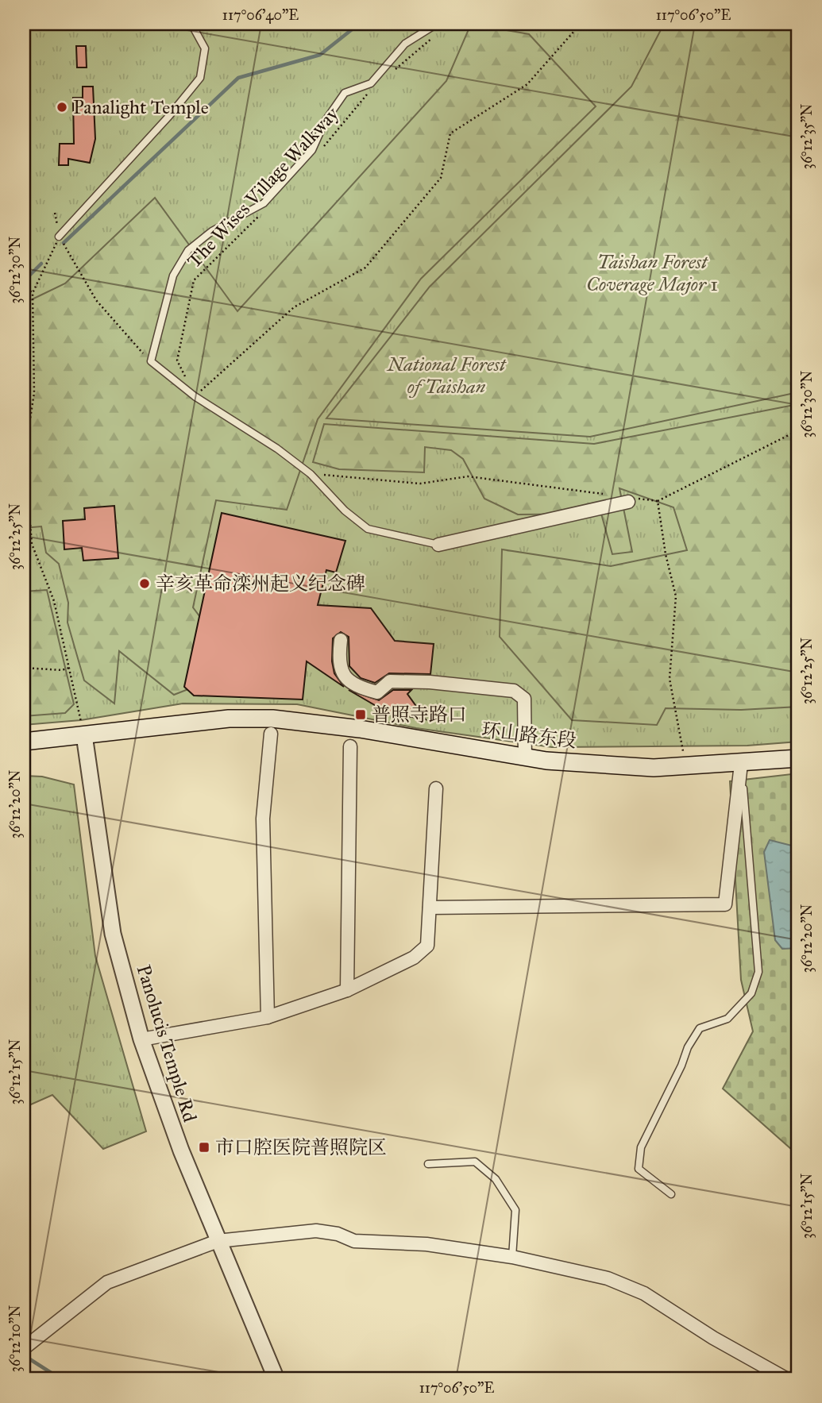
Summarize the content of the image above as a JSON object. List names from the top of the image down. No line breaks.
{"streets":{"main road":["环山路东段"],"street":["Panolucis Temple Rd"],"path":["The Wises Village Walkway"]},"crossings":[["环山路东段","Panolucis Temple Rd"]],"parks":["Taishan Forest Coverage Major 1","National Forest of Taishan"],"places":{"other":["Panalight Temple","辛亥革命滦州起义纪念碑"],"transit":["普照寺路口","市口腔医院普照院区"]},"coordinates":["117°06'40\"E","117°06'50\"E","36°12'35\"N","36°12'30\"N","36°12'25\"N","36°12'20\"N","36°12'15\"N","36°12'10\"N"]}
